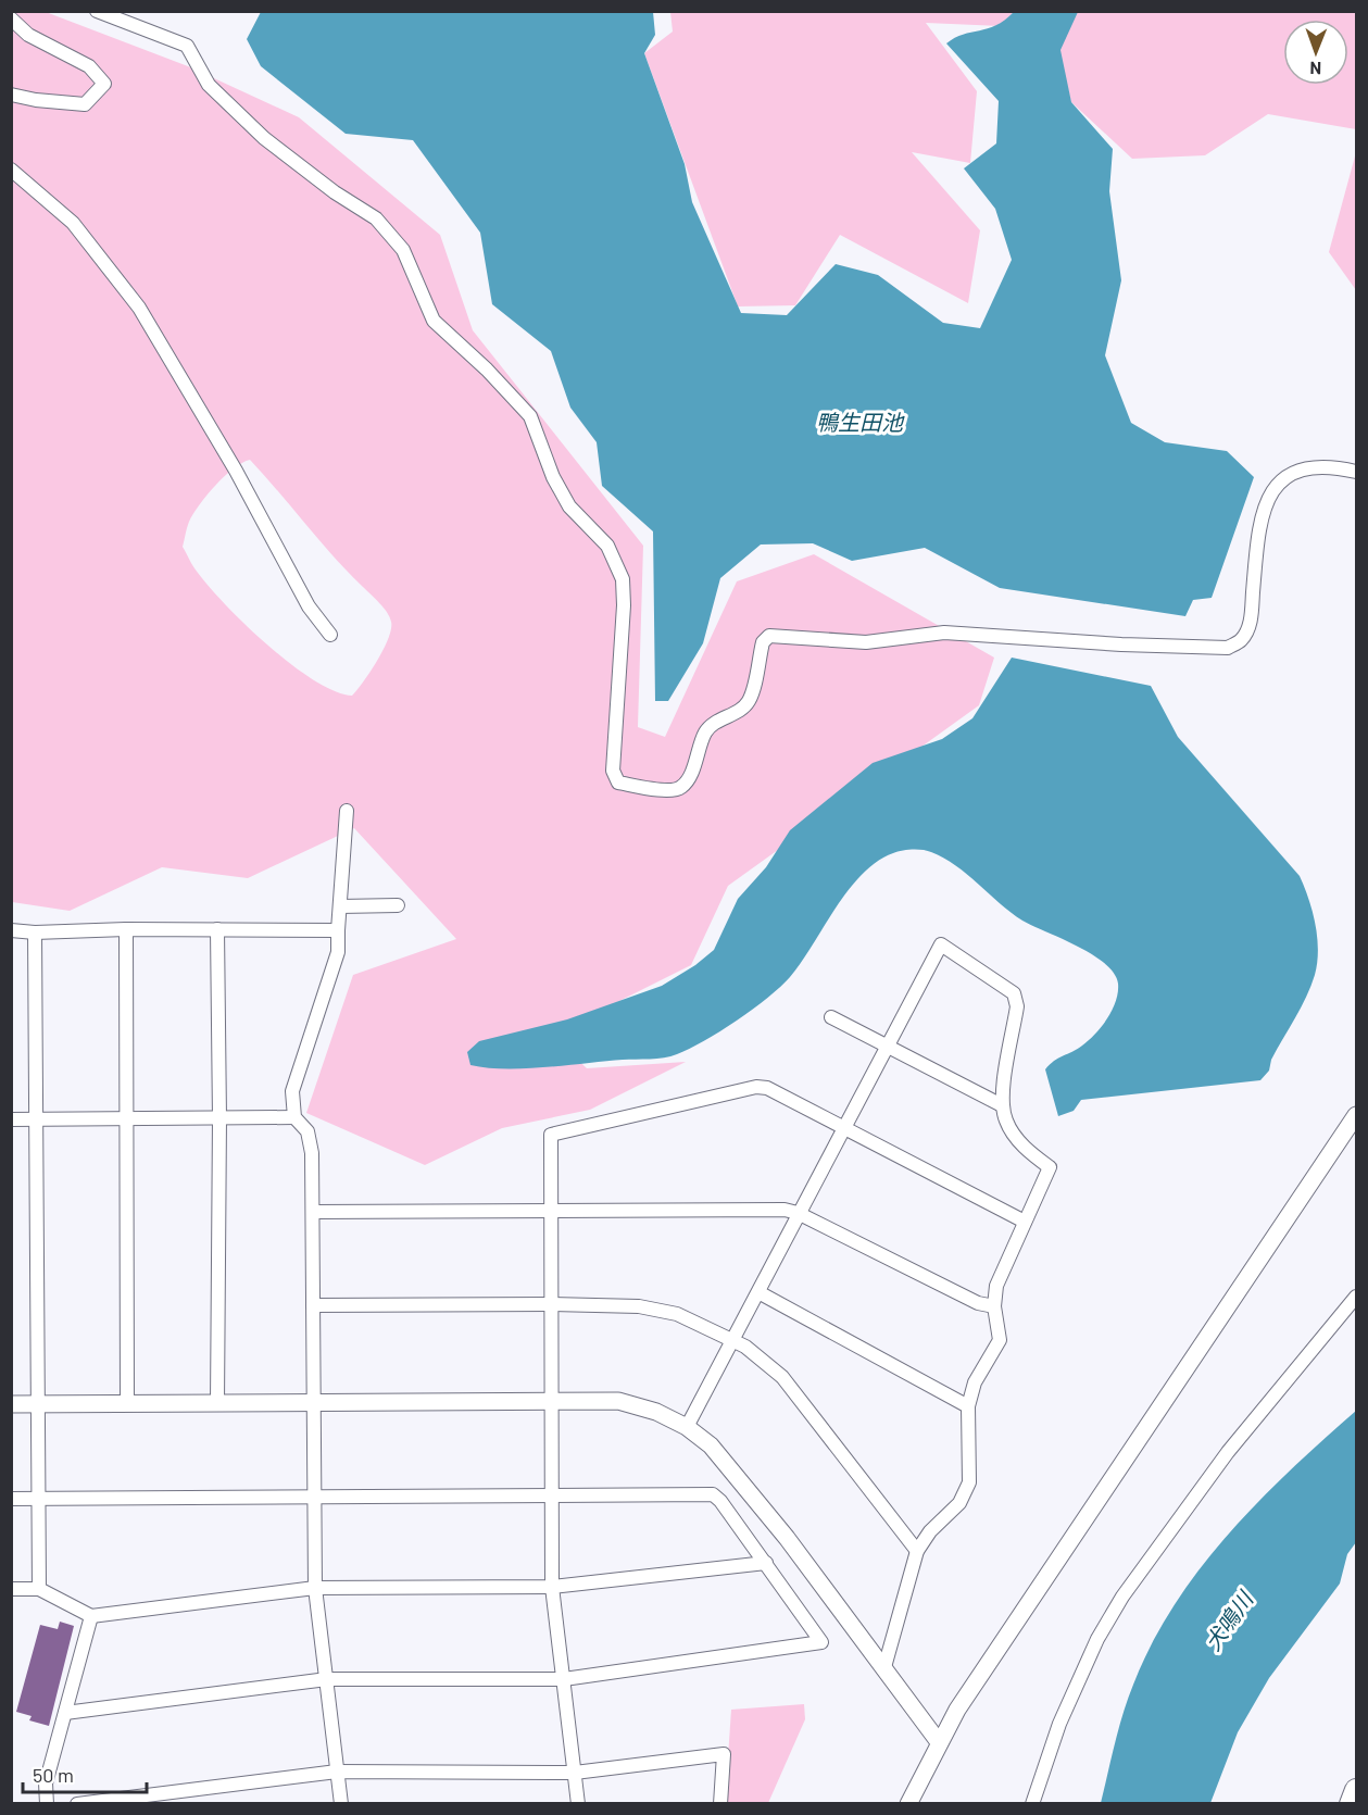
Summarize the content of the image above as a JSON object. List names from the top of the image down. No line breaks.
{"water":["鴨生田池","犬鳴川"],"scale_bar":"50 m","north":"bottom"}
